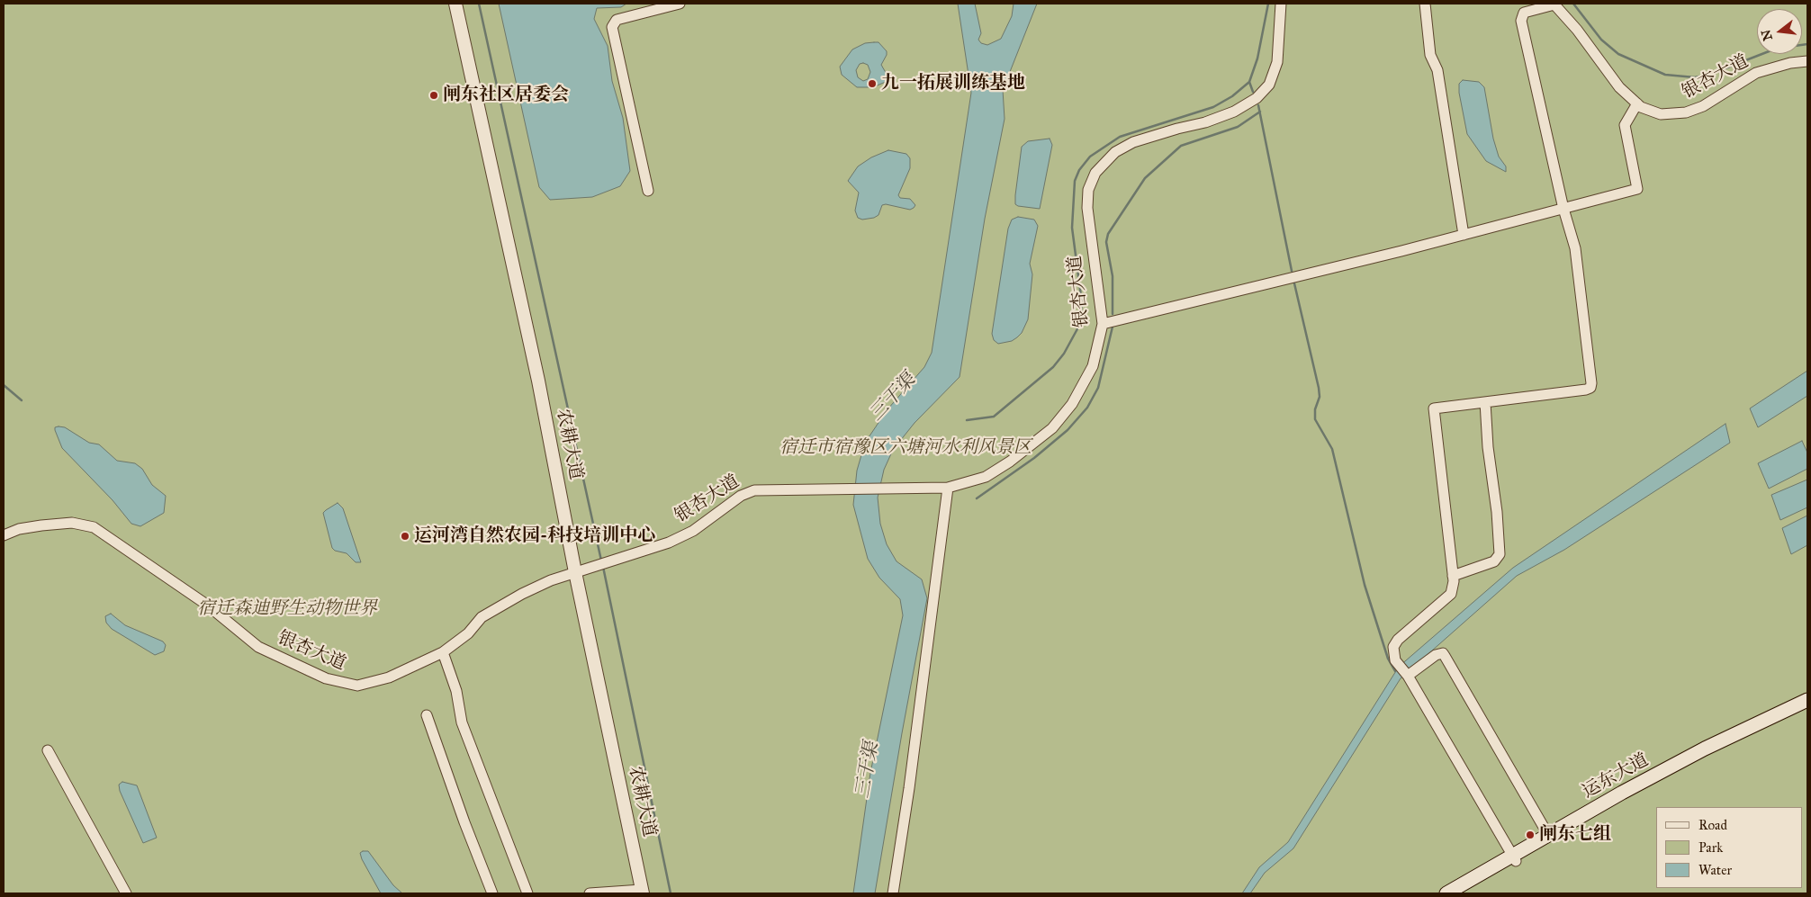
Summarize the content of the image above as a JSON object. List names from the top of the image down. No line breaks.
{"streets":{"main road":["运东大道"],"street":["银杏大道","农耕大道"]},"crossings":[["银杏大道","农耕大道"]],"water":["三干渠"],"parks":["宿迁市宿豫区六塘河水利风景区","宿迁森迪野生动物世界"],"places":["九一拓展训练基地","闸东社区居委会","运河湾自然农园-科技培训中心","闸东七组"],"legend":["Road","Park","Water"],"north":"left"}
